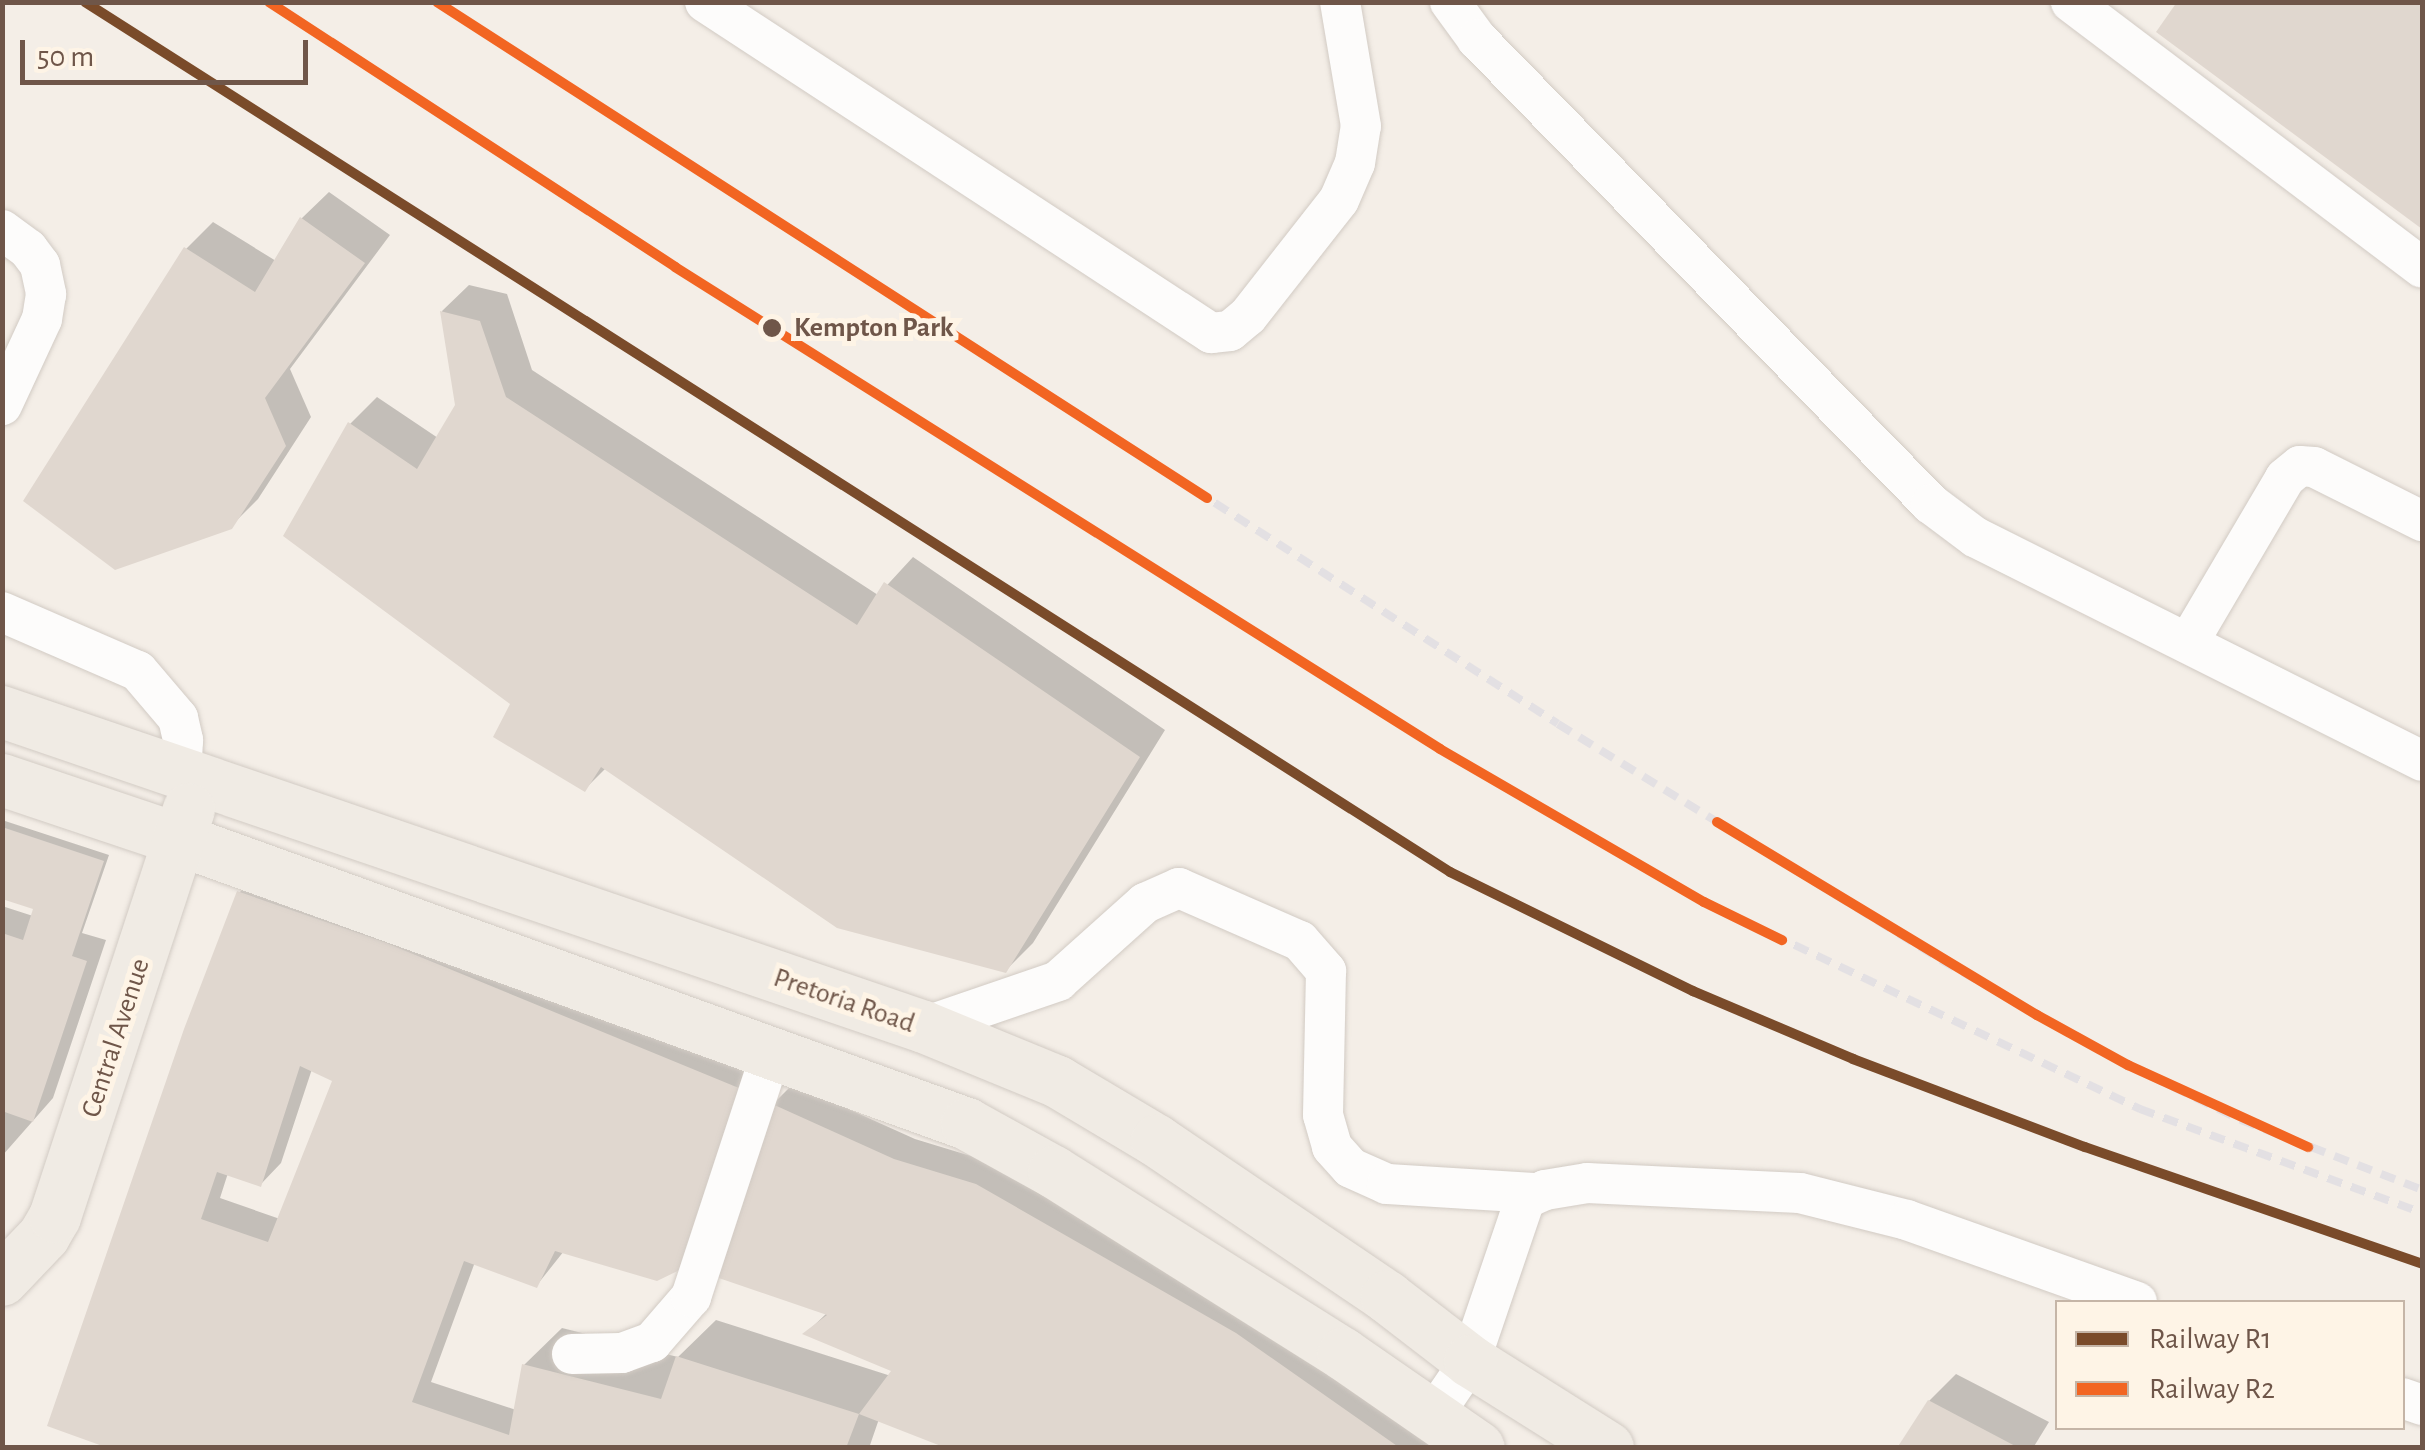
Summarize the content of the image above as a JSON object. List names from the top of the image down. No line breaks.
{"streets":{"main road":["Pretoria Road","Central Avenue"]},"crossings":[["Pretoria Road","Central Avenue"]],"places":["Kempton Park"],"lines":["rail line R1","rail line R2"],"legend":["Railway R1","Railway R2"],"scale_bar":"50 m"}
